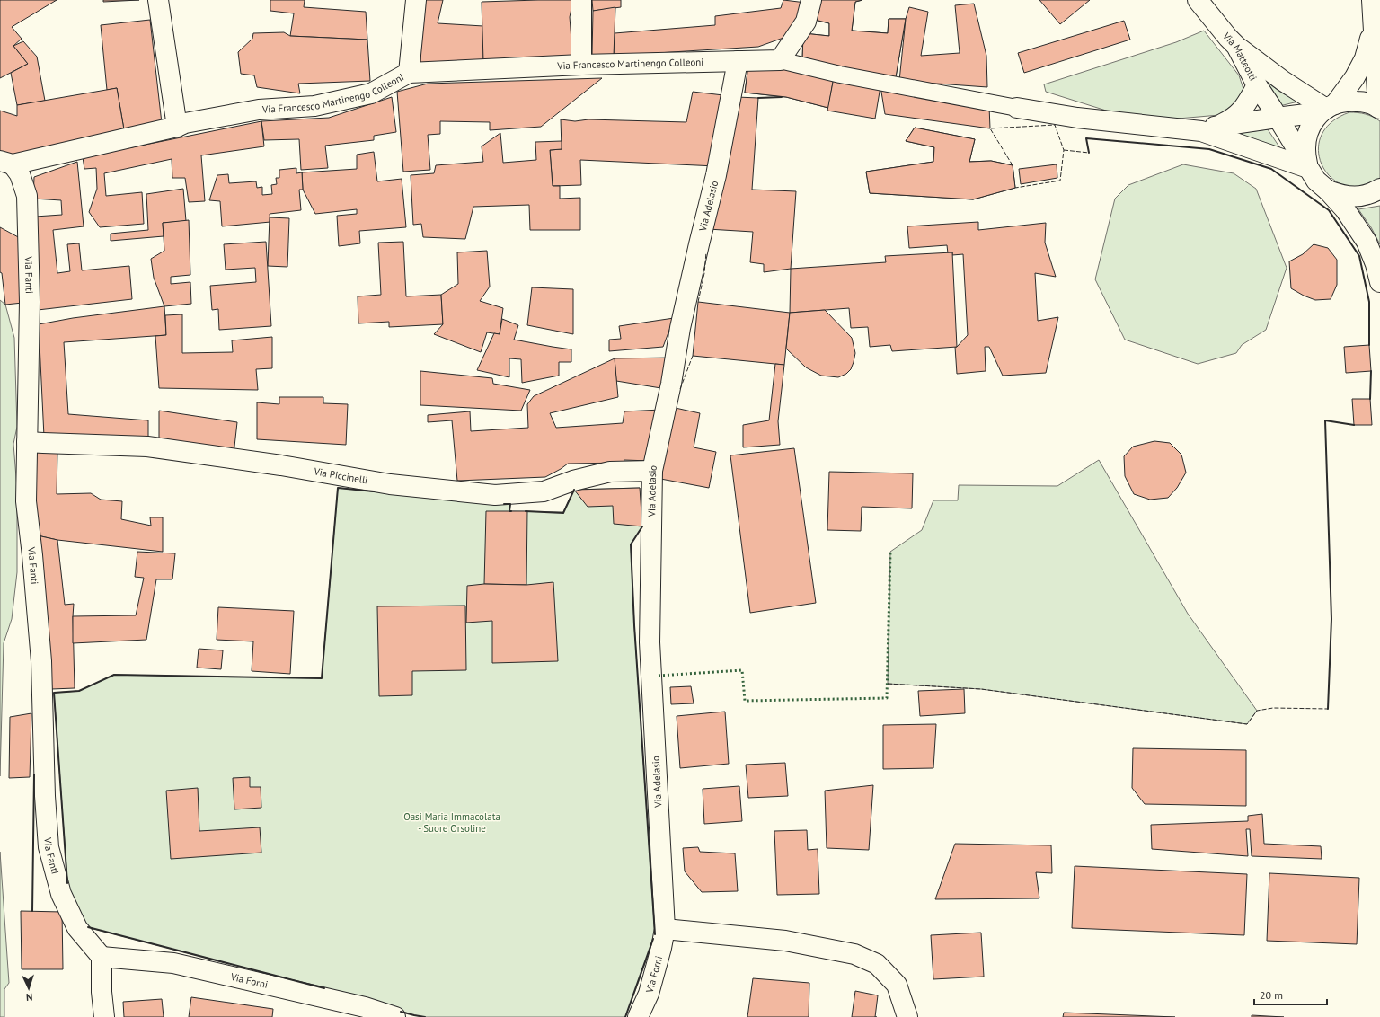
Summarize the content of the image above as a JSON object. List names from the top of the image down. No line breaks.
{"streets":{"street":["Via Matteotti","Via Francesco Martinengo Colleoni","Via Adelasio","Via Fanti","Via Piccinelli","Via Forni"]},"crossings":[["Via Francesco Martinengo Colleoni","Via Adelasio"],["Via Francesco Martinengo Colleoni","Via Fanti"],["Via Adelasio","Via Piccinelli"],["Via Adelasio","Via Forni"],["Via Fanti","Via Piccinelli"],["Via Fanti","Via Forni"]],"parks":["Oasi Maria Immacolata - Suore Orsoline"],"scale_bar":"20 m","north":"bottom"}
